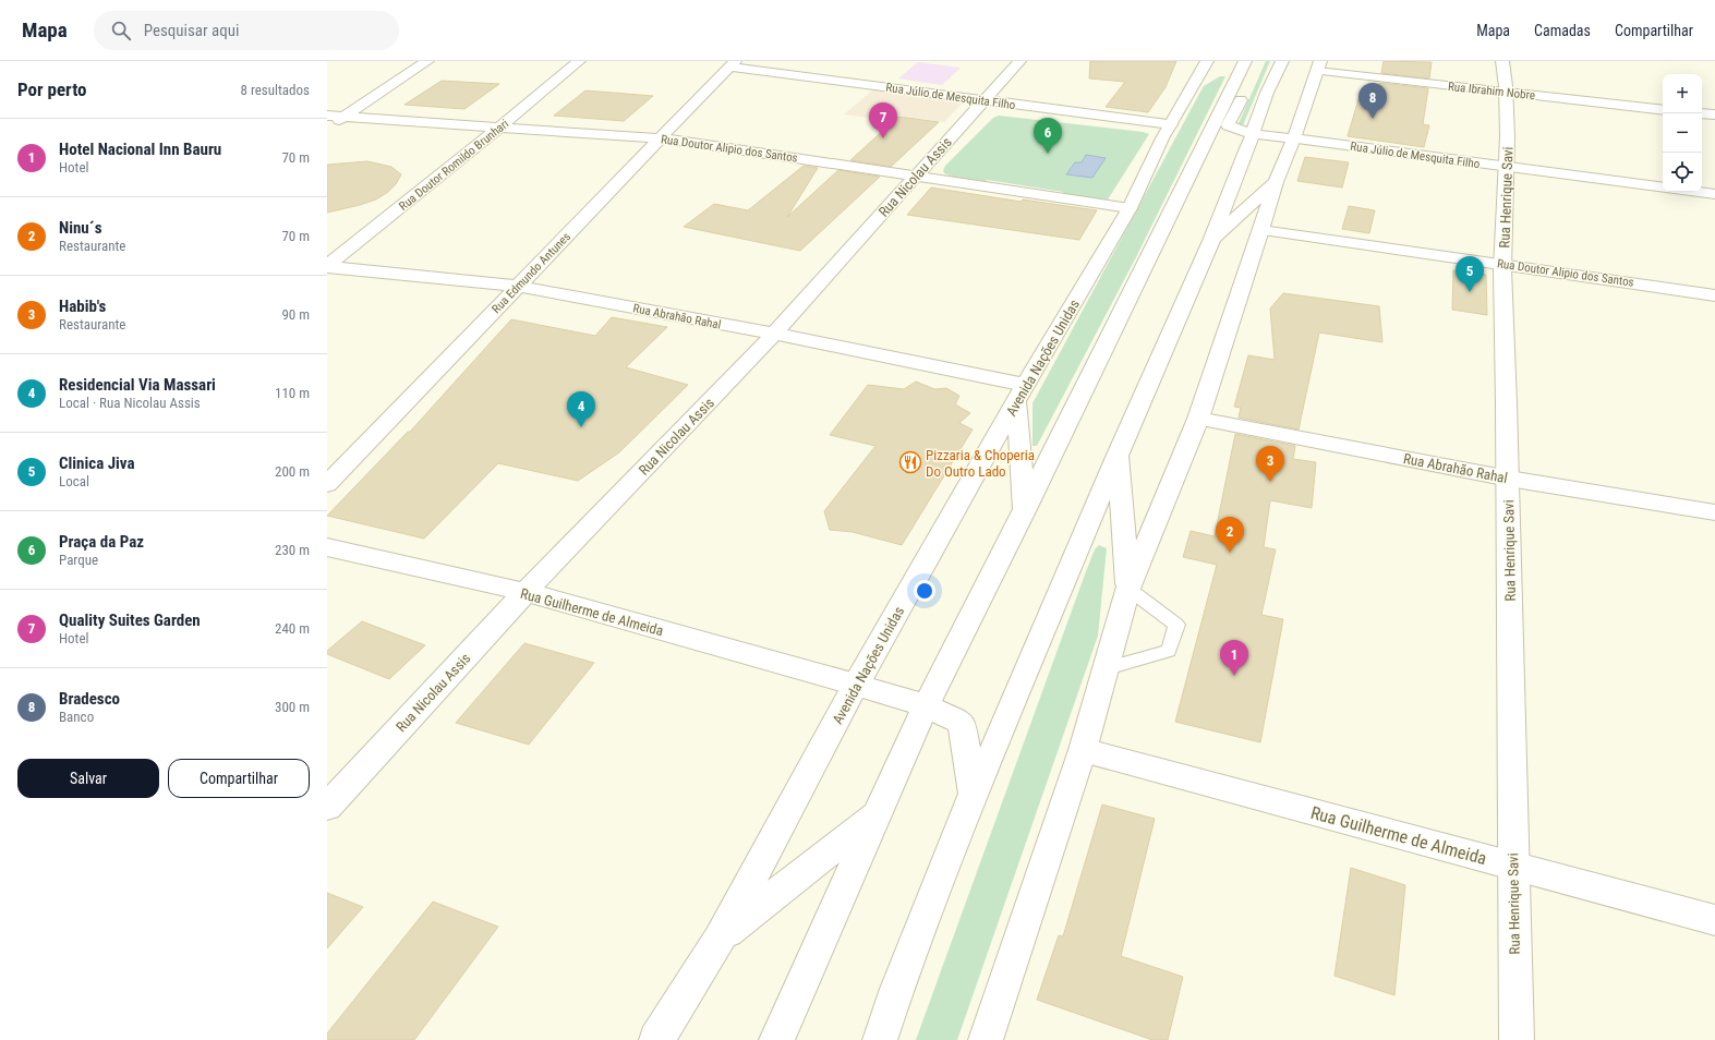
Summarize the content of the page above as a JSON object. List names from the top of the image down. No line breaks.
{"streets":{"street":["Rua Ibrahim Nobre","Rua Júlio de Mesquita Filho","Rua Doutor Alipio dos Santos","Rua Doutor Romildo Brunhari","Rua Nicolau Assis","Rua Henrique Savi","Rua Edmundo Antunes","Rua Abrahão Rahal","Avenida Nações Unidas","Rua Guilherme de Almeida"]},"crossings":[["Rua Ibrahim Nobre","Rua Henrique Savi"],["Rua Júlio de Mesquita Filho","Rua Nicolau Assis"],["Rua Júlio de Mesquita Filho","Rua Henrique Savi"],["Rua Júlio de Mesquita Filho","Rua Edmundo Antunes"],["Rua Júlio de Mesquita Filho","Avenida Nações Unidas"],["Rua Doutor Alipio dos Santos","Rua Doutor Romildo Brunhari"],["Rua Doutor Alipio dos Santos","Rua Nicolau Assis"],["Rua Doutor Alipio dos Santos","Rua Henrique Savi"],["Rua Doutor Alipio dos Santos","Rua Edmundo Antunes"],["Rua Doutor Alipio dos Santos","Avenida Nações Unidas"],["Rua Doutor Romildo Brunhari","Rua Abrahão Rahal"],["Rua Nicolau Assis","Rua Abrahão Rahal"],["Rua Nicolau Assis","Rua Guilherme de Almeida"],["Rua Henrique Savi","Rua Abrahão Rahal"],["Rua Henrique Savi","Rua Guilherme de Almeida"],["Rua Edmundo Antunes","Rua Abrahão Rahal"],["Rua Abrahão Rahal","Avenida Nações Unidas"],["Avenida Nações Unidas","Rua Guilherme de Almeida"]],"places":{"restaurant":["Pizzaria & Choperia Do Outro Lado"]},"page":{"header":"Mapa","search":"Pesquisar aqui","nav":["Mapa","Camadas","Compartilhar"],"heading":["Por perto","8 resultados"],"map_buttons":["+","−"],"pins":["8","7","6","5","4","3","2","1"],"list":[{"mark":"1","name":"Hotel Nacional Inn Bauru","note":"Hotel","value":"70 m"},{"mark":"2","name":"Ninu´s","note":"Restaurante","value":"70 m"},{"mark":"3","name":"Habib's","note":"Restaurante","value":"90 m"},{"mark":"4","name":"Residencial Via Massari","note":"Local · Rua Nicolau Assis","value":"110 m"},{"mark":"5","name":"Clinica Jiva","note":"Local","value":"200 m"},{"mark":"6","name":"Praça da Paz","note":"Parque","value":"230 m"},{"mark":"7","name":"Quality Suites Garden","note":"Hotel","value":"240 m"},{"mark":"8","name":"Bradesco","note":"Banco","value":"300 m"}],"buttons":["Salvar","Compartilhar"]}}
